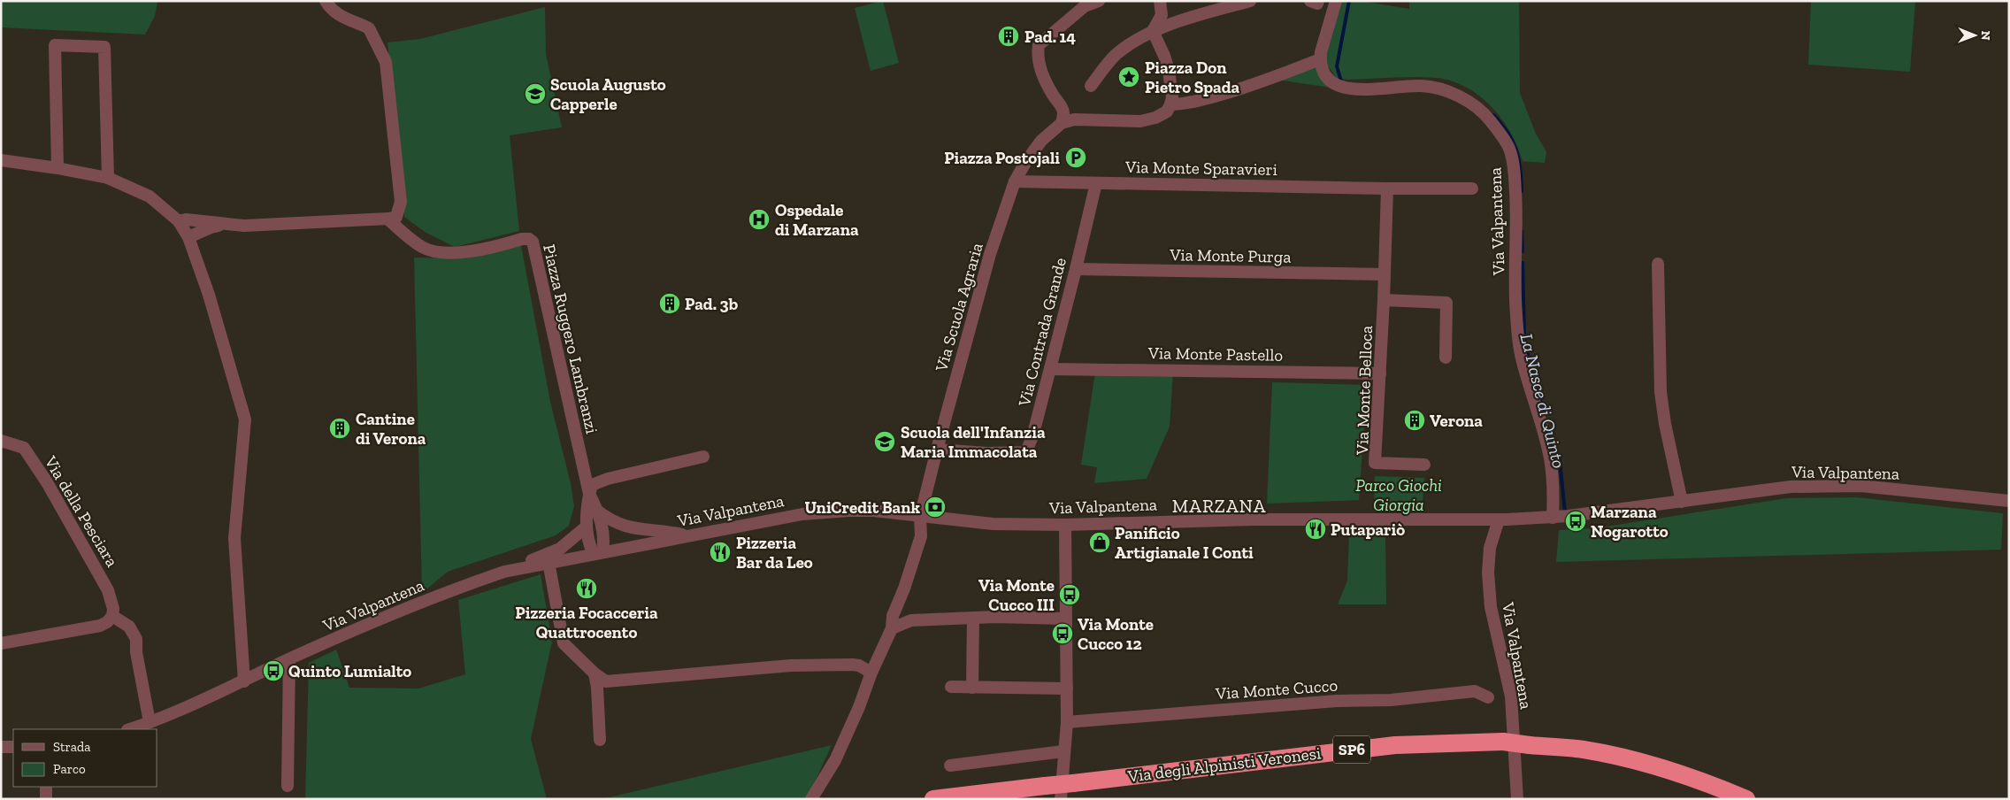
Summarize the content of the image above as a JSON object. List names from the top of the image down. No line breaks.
{"streets":{"highway":["SP6","Via degli Alpinisti Veronesi"],"street":["Via Monte Sparavieri","Via Valpantena","Via Monte Purga","Via Scuola Agraria","Via Contrada Grande","Piazza Ruggero Lambranzi","Via Monte Pastello","Via Monte Belloca","Via della Pesciara","Via Monte Cucco"]},"crossings":[["Via Monte Sparavieri","Via Scuola Agraria"],["Via Monte Sparavieri","Via Contrada Grande"],["Via Monte Sparavieri","Via Monte Belloca"],["Via Valpantena","Via Scuola Agraria"],["Via Valpantena","Piazza Ruggero Lambranzi"],["Via Monte Purga","Via Contrada Grande"],["Via Monte Purga","Via Monte Belloca"],["Via Scuola Agraria","Via Contrada Grande"],["Via Contrada Grande","Via Monte Pastello"],["Via Monte Pastello","Via Monte Belloca"]],"districts":["MARZANA"],"water":["La Nasce di Quinto"],"parks":["Parco Giochi Giorgia"],"places":{"building":["Pad. 14","Pad. 3b","Verona","Cantine di Verona"],"place":["Piazza Don Pietro Spada"],"school or university":["Scuola Augusto Capperle","Scuola dell'Infanzia Maria Immacolata"],"parking":["Piazza Postojali"],"hospital":["Ospedale di Marzana"],"bank":["UniCredit Bank"],"bus stop":["Marzana Nogarotto","Via Monte Cucco III","Via Monte Cucco 12","Quinto Lumialto"],"restaurant":["Putapariò","Pizzeria Bar da Leo","Pizzeria Focacceria Quattrocento"],"shop":["Panificio Artigianale I Conti"]},"legend":["Strada","Parco"],"north":"right"}
